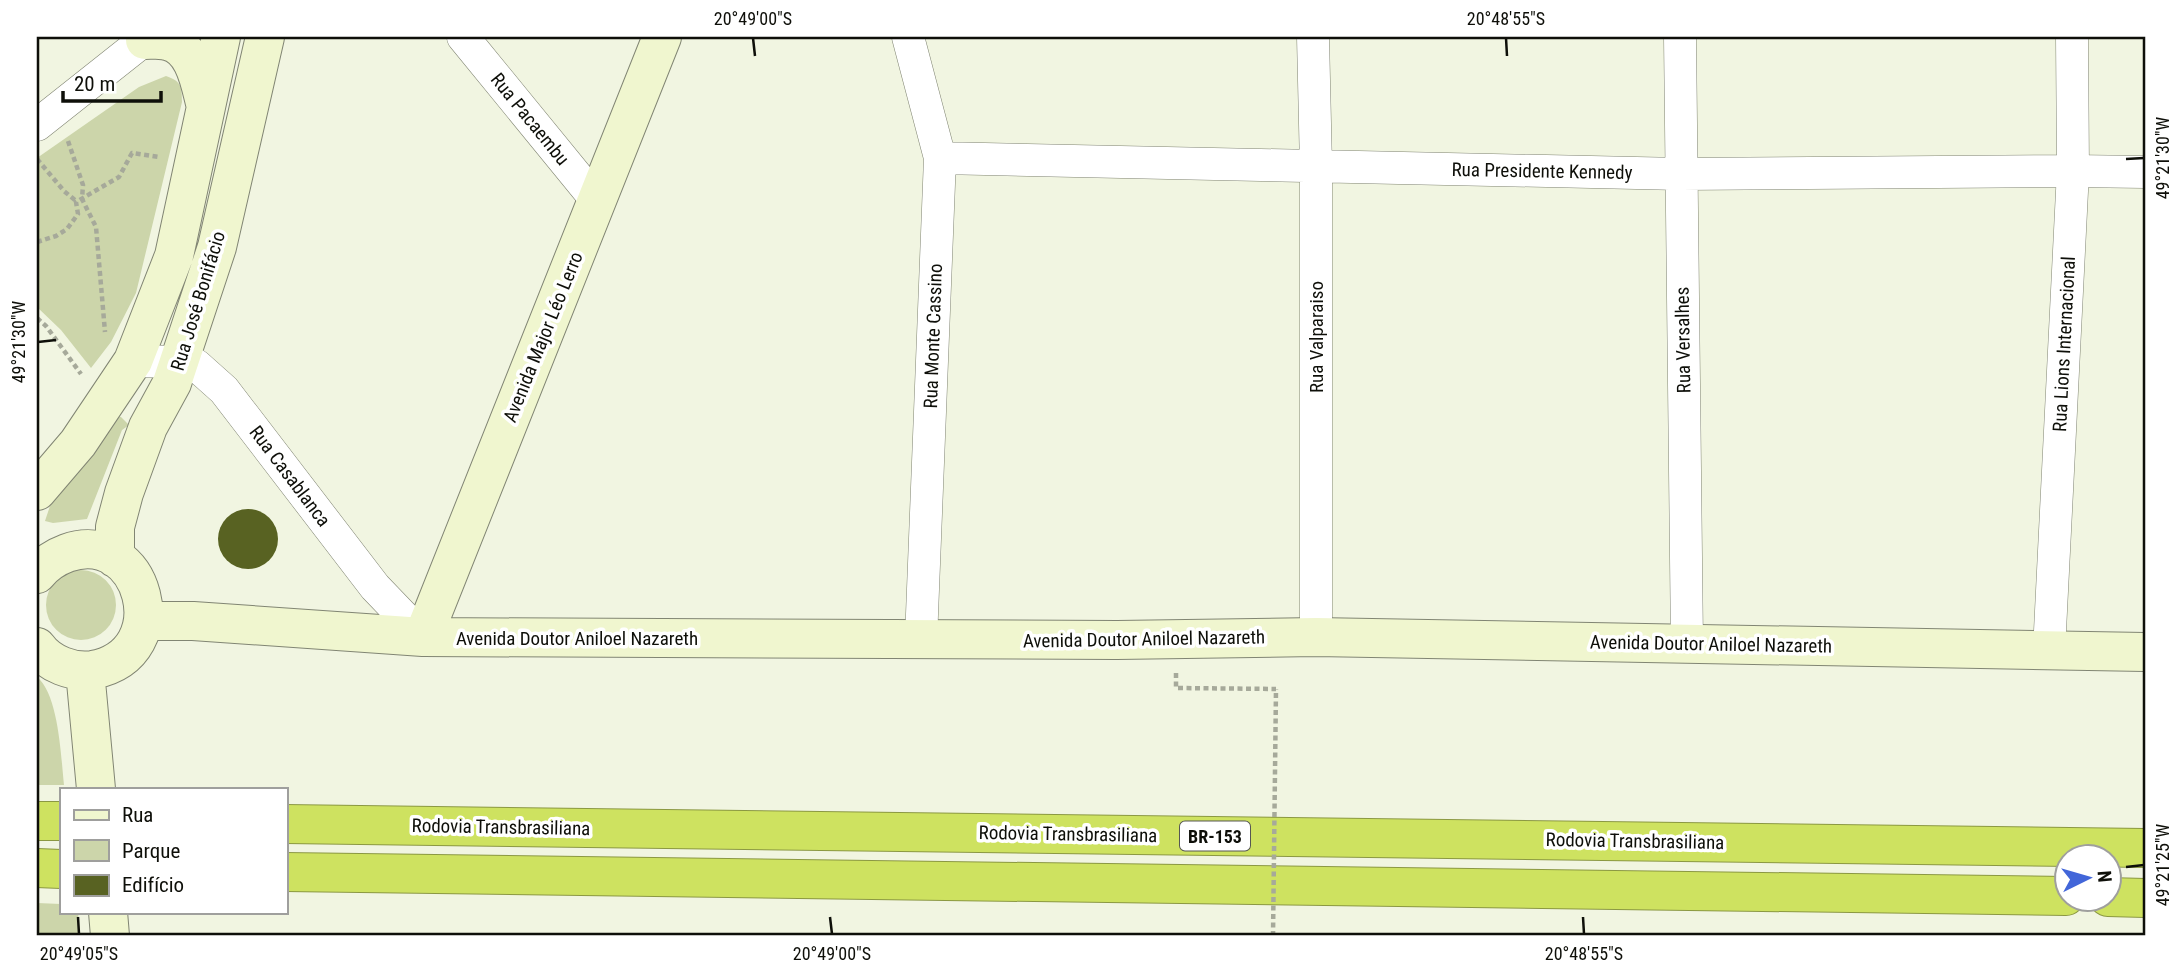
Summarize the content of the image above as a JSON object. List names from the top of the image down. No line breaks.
{"streets":{"highway":["Rodovia Transbrasiliana","BR-153"],"main road":["Rua José Bonifácio","Avenida Major Léo Lerro","Avenida Doutor Aniloel Nazareth"],"street":["Rua Pacaembu","Rua Presidente Kennedy","Rua Monte Cassino","Rua Valparaiso","Rua Versalhes","Rua Lions Internacional","Rua Casablanca"]},"crossings":[["Rua Pacaembu","Avenida Major Léo Lerro"],["Rua Presidente Kennedy","Rua Monte Cassino"],["Rua Presidente Kennedy","Rua Valparaiso"],["Rua Presidente Kennedy","Rua Versalhes"],["Rua Presidente Kennedy","Rua Lions Internacional"],["Rua José Bonifácio","Rua Casablanca"],["Rua Monte Cassino","Avenida Doutor Aniloel Nazareth"],["Avenida Major Léo Lerro","Rua Casablanca"],["Avenida Major Léo Lerro","Avenida Doutor Aniloel Nazareth"],["Rua Valparaiso","Avenida Doutor Aniloel Nazareth"],["Rua Versalhes","Avenida Doutor Aniloel Nazareth"],["Rua Lions Internacional","Avenida Doutor Aniloel Nazareth"],["Rua Casablanca","Avenida Doutor Aniloel Nazareth"]],"legend":["Rua","Parque","Edifício"],"scale_bar":"20 m","north":"right","coordinates":["20°49'00\"S","20°48'55\"S","49°21'30\"W","49°21'25\"W","20°49'05\"S"]}
